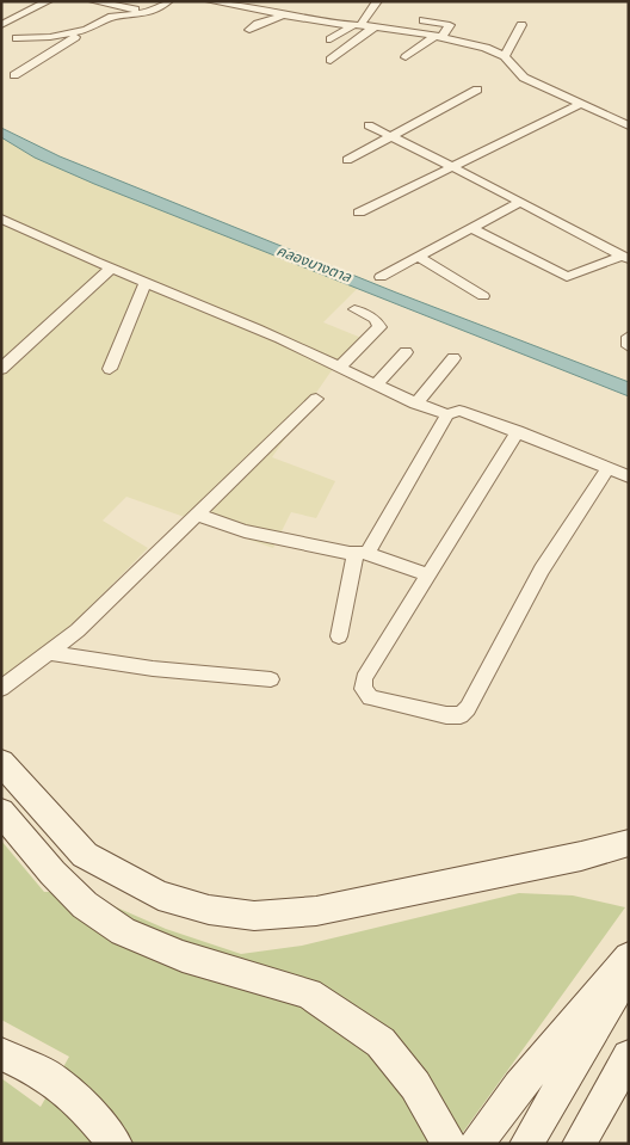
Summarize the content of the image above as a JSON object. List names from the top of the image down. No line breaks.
{"water":["คลองบางตาล"]}
